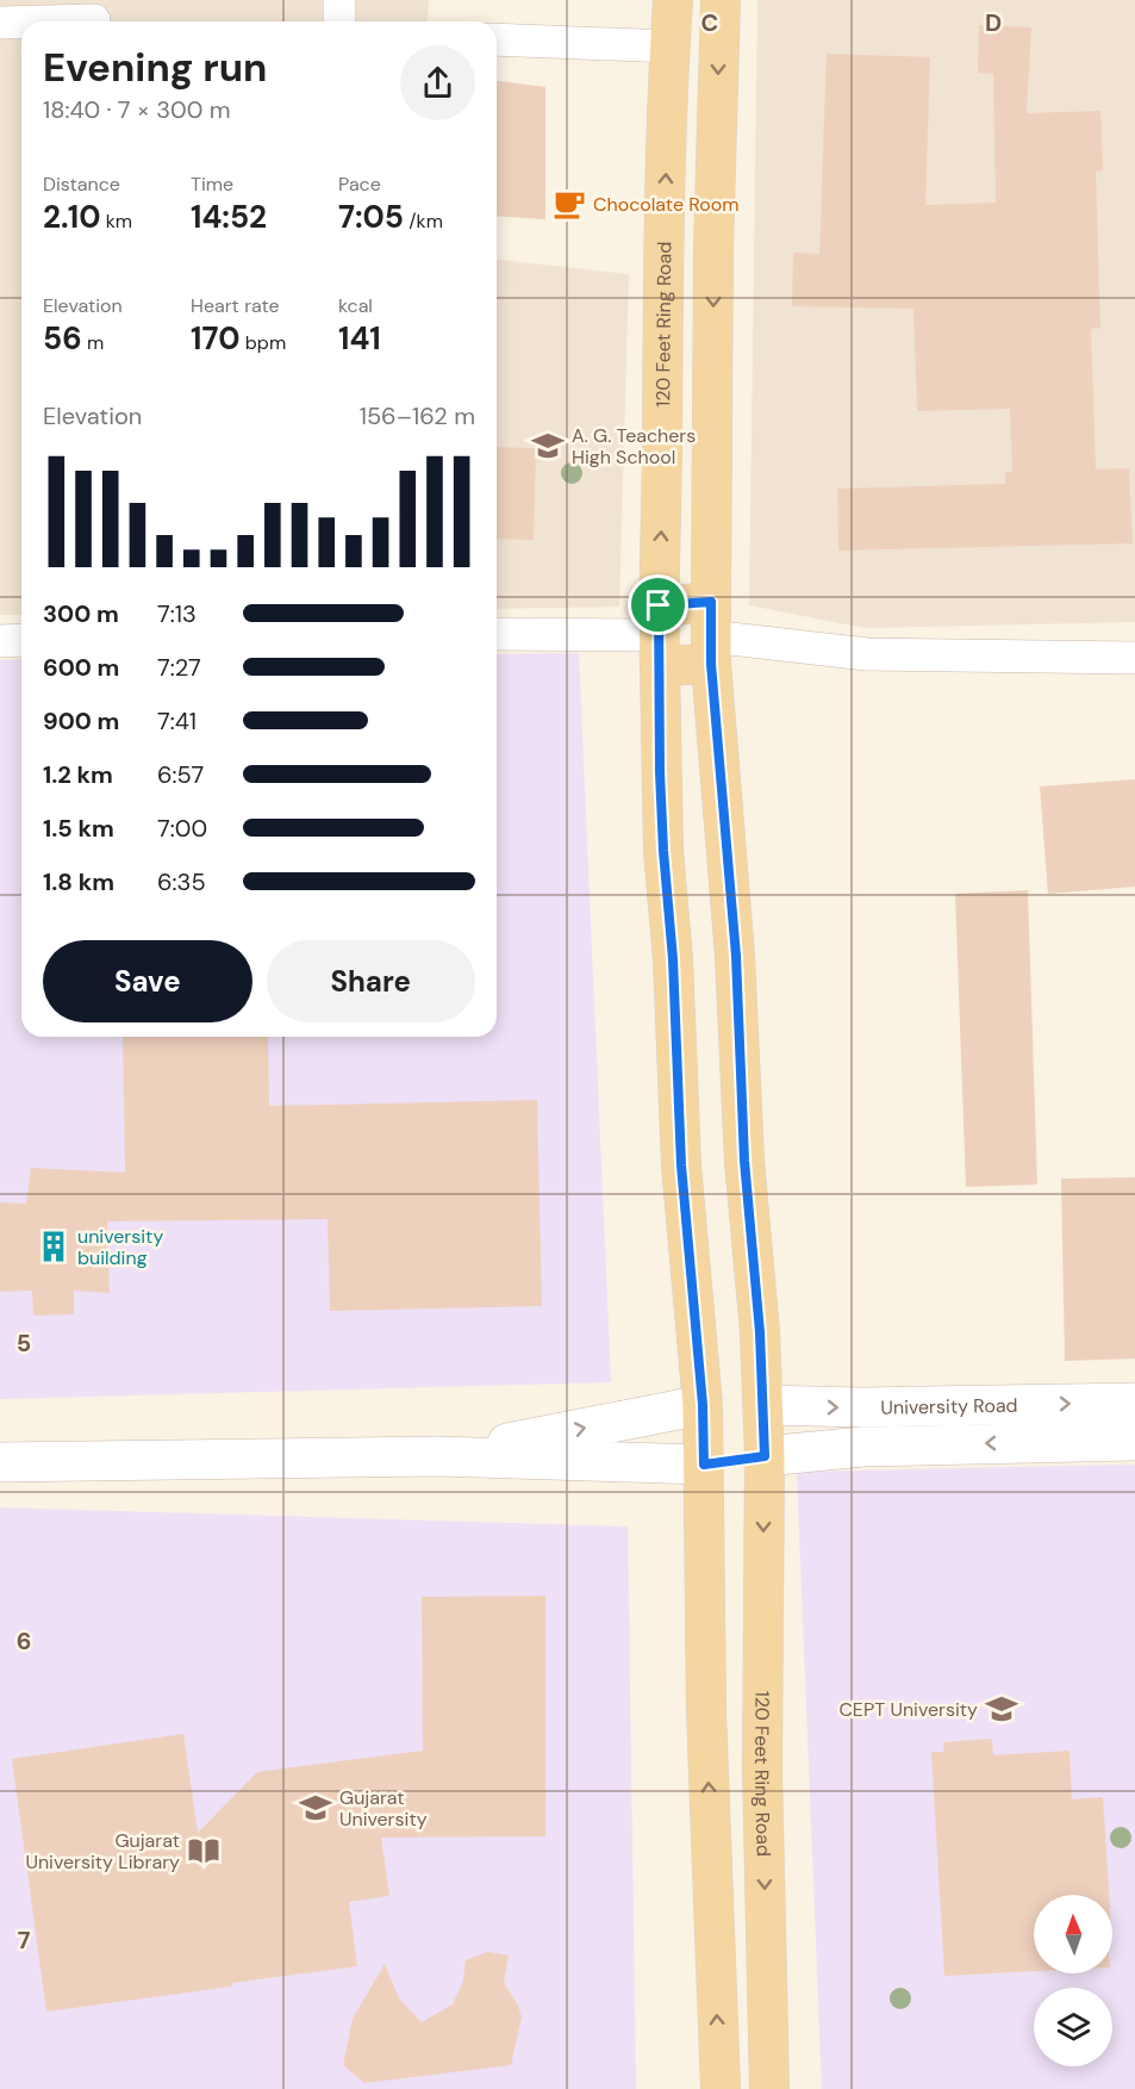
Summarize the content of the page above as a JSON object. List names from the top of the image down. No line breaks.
{"streets":{"main road":["120 Feet Ring Road"],"street":["University Road"]},"crossings":[["120 Feet Ring Road","University Road"]],"places":{"cafe":["Chocolate Room"],"school or university":["A. G. Teachers High School","CEPT University","Gujarat University"],"building":["university building"],"library":["Gujarat University Library"]},"north":"top","page":{"heading":["Evening run","18:40 · 7 × 300 m"],"stats":[["Distance","2.10 km"],["Time","14:52"],["Pace","7:05 /km"],["Elevation","56 m"],["Heart rate","170 bpm"],["kcal","141"]],"chart":["Elevation","156–162 m"],"list":[{"name":"300 m","note":"7:13"},{"name":"600 m","note":"7:27"},{"name":"900 m","note":"7:41"},{"name":"1.2 km","note":"6:57"},{"name":"1.5 km","note":"7:00"},{"name":"1.8 km","note":"6:35"}],"buttons":["Save","Share"]},"grid":{"columns":["C","D"],"rows":["5","6","7"]}}
